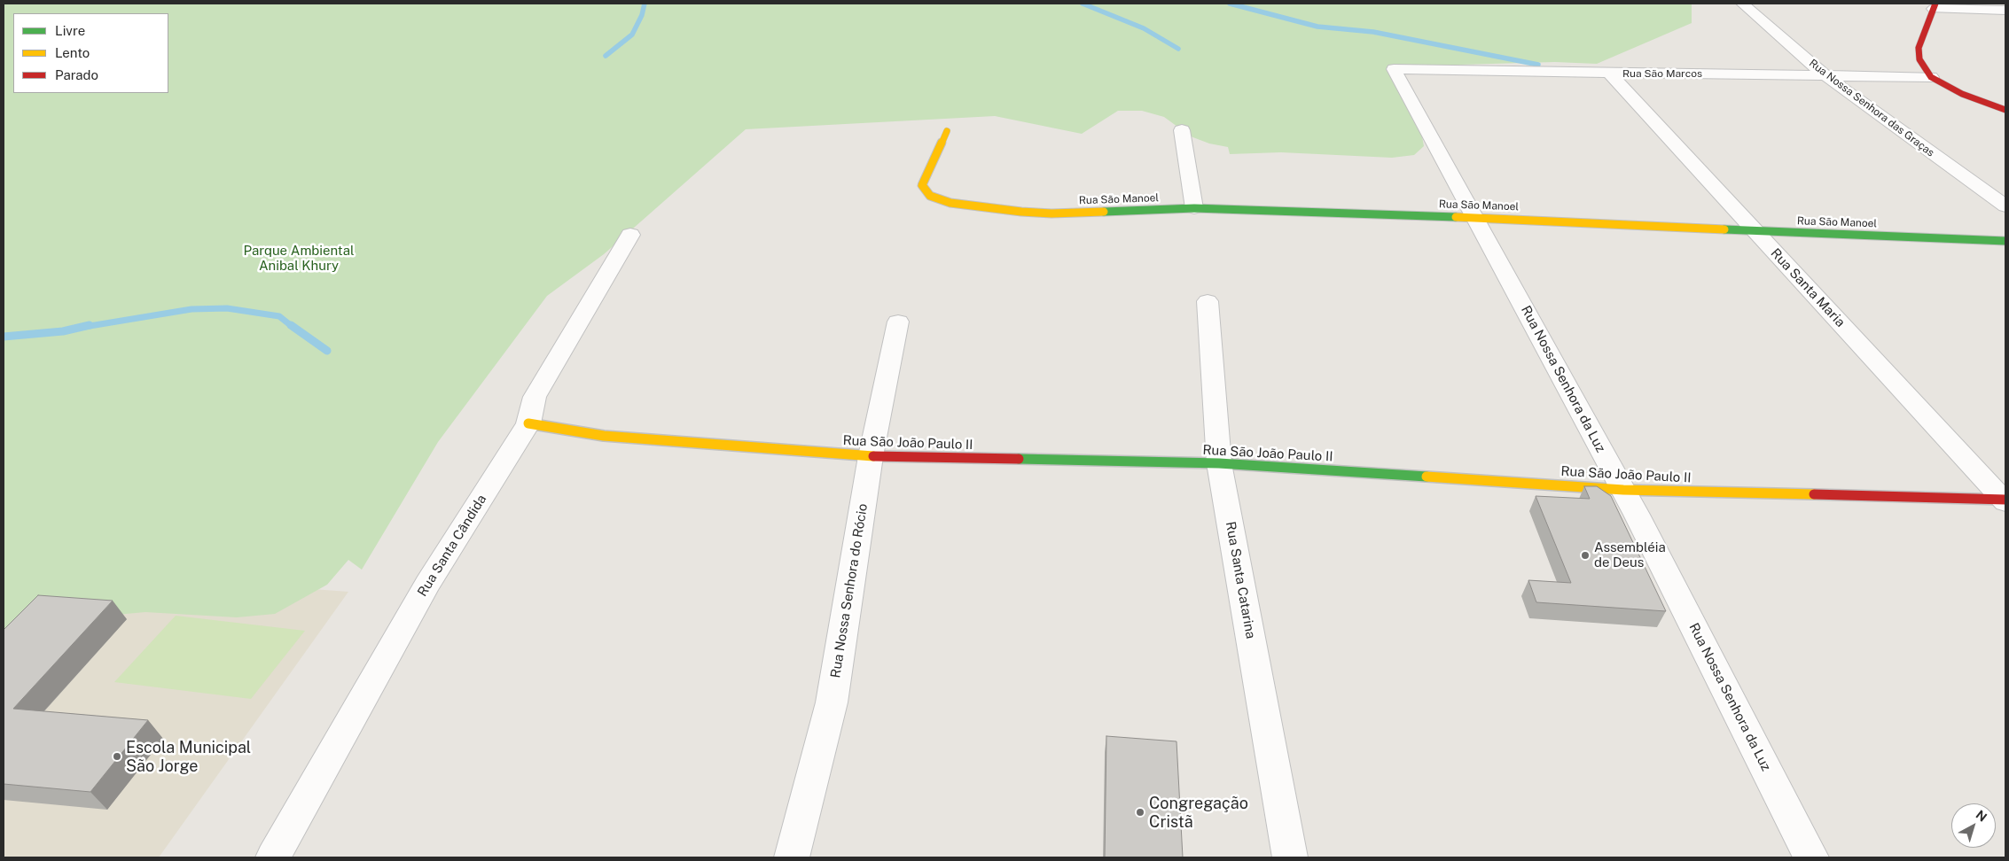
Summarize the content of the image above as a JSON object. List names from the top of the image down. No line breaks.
{"streets":{"street":["Rua São Marcos","Rua Nossa Senhora das Graças","Rua São Manoel","Rua Santa Maria","Rua Nossa Senhora da Luz","Rua São João Paulo II","Rua Santa Cândida","Rua Santa Catarina","Rua Nossa Senhora do Rócio"]},"crossings":[["Rua São Marcos","Rua Nossa Senhora das Graças"],["Rua São Marcos","Rua Santa Maria"],["Rua São Marcos","Rua Nossa Senhora da Luz"],["Rua São Manoel","Rua Santa Maria"],["Rua São Manoel","Rua Nossa Senhora da Luz"],["Rua Santa Maria","Rua São João Paulo II"],["Rua Nossa Senhora da Luz","Rua São João Paulo II"],["Rua São João Paulo II","Rua Santa Cândida"],["Rua São João Paulo II","Rua Santa Catarina"],["Rua São João Paulo II","Rua Nossa Senhora do Rócio"]],"parks":["Parque Ambiental Anibal Khury"],"places":["Assembléia de Deus","Escola Municipal São Jorge","Congregação Cristã"],"legend":["Livre","Lento","Parado"],"north":"top right"}
